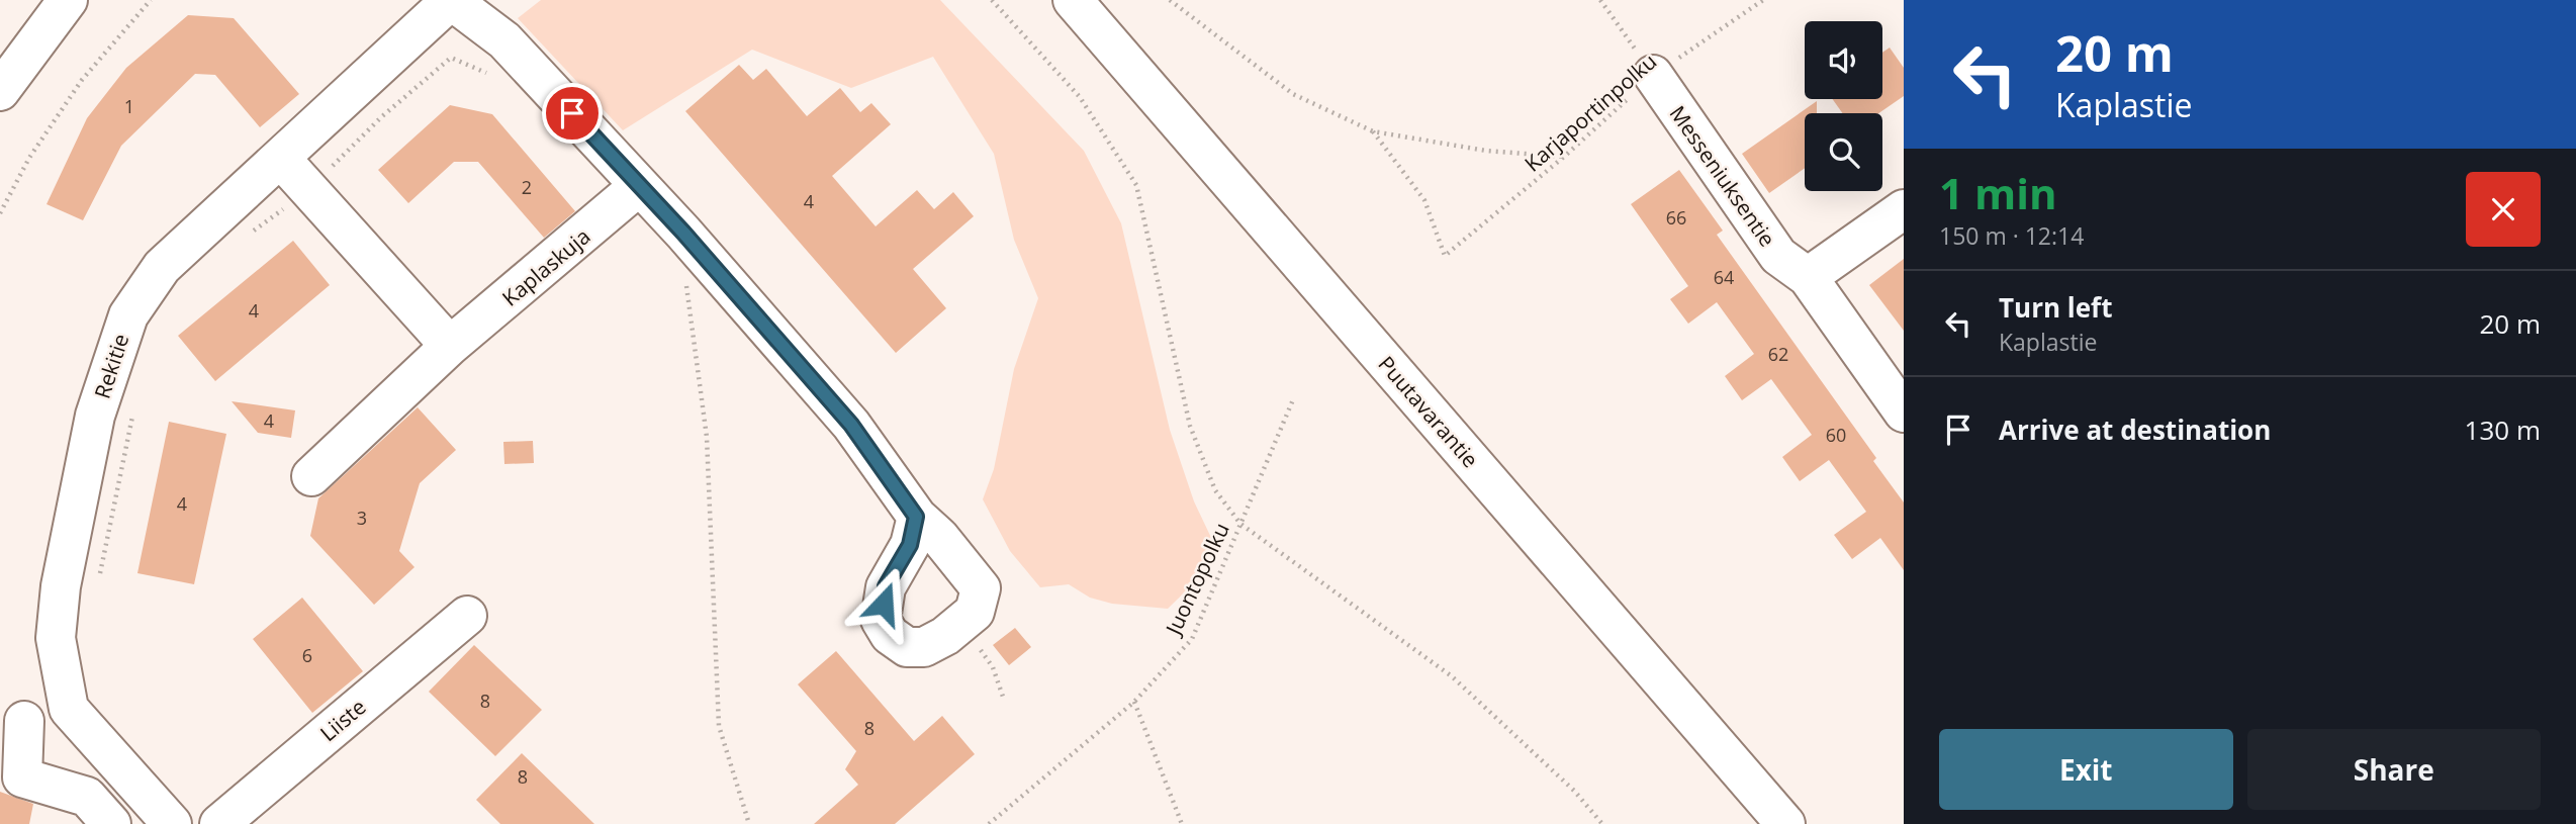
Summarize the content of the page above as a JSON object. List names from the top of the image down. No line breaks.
{"streets":{"street":["Messeniuksentie","Kaplaskuja","Rekitie","Puutavarantie","Liiste"],"path":["Karjaportinpolku","Juontopolku"]},"crossings":[["Karjaportinpolku","Messeniuksentie"]],"house_numbers":["1","2","4","66","64","4","62","4","60","4","3","6","8","8","8"],"page":{"turn":["20 m","Kaplastie"],"heading":["1 min","150 m · 12:14"],"list":[{"name":"Turn left","note":"Kaplastie","value":"20 m"},{"name":"Arrive at destination","value":"130 m"}],"buttons":["Exit","Share"]}}
